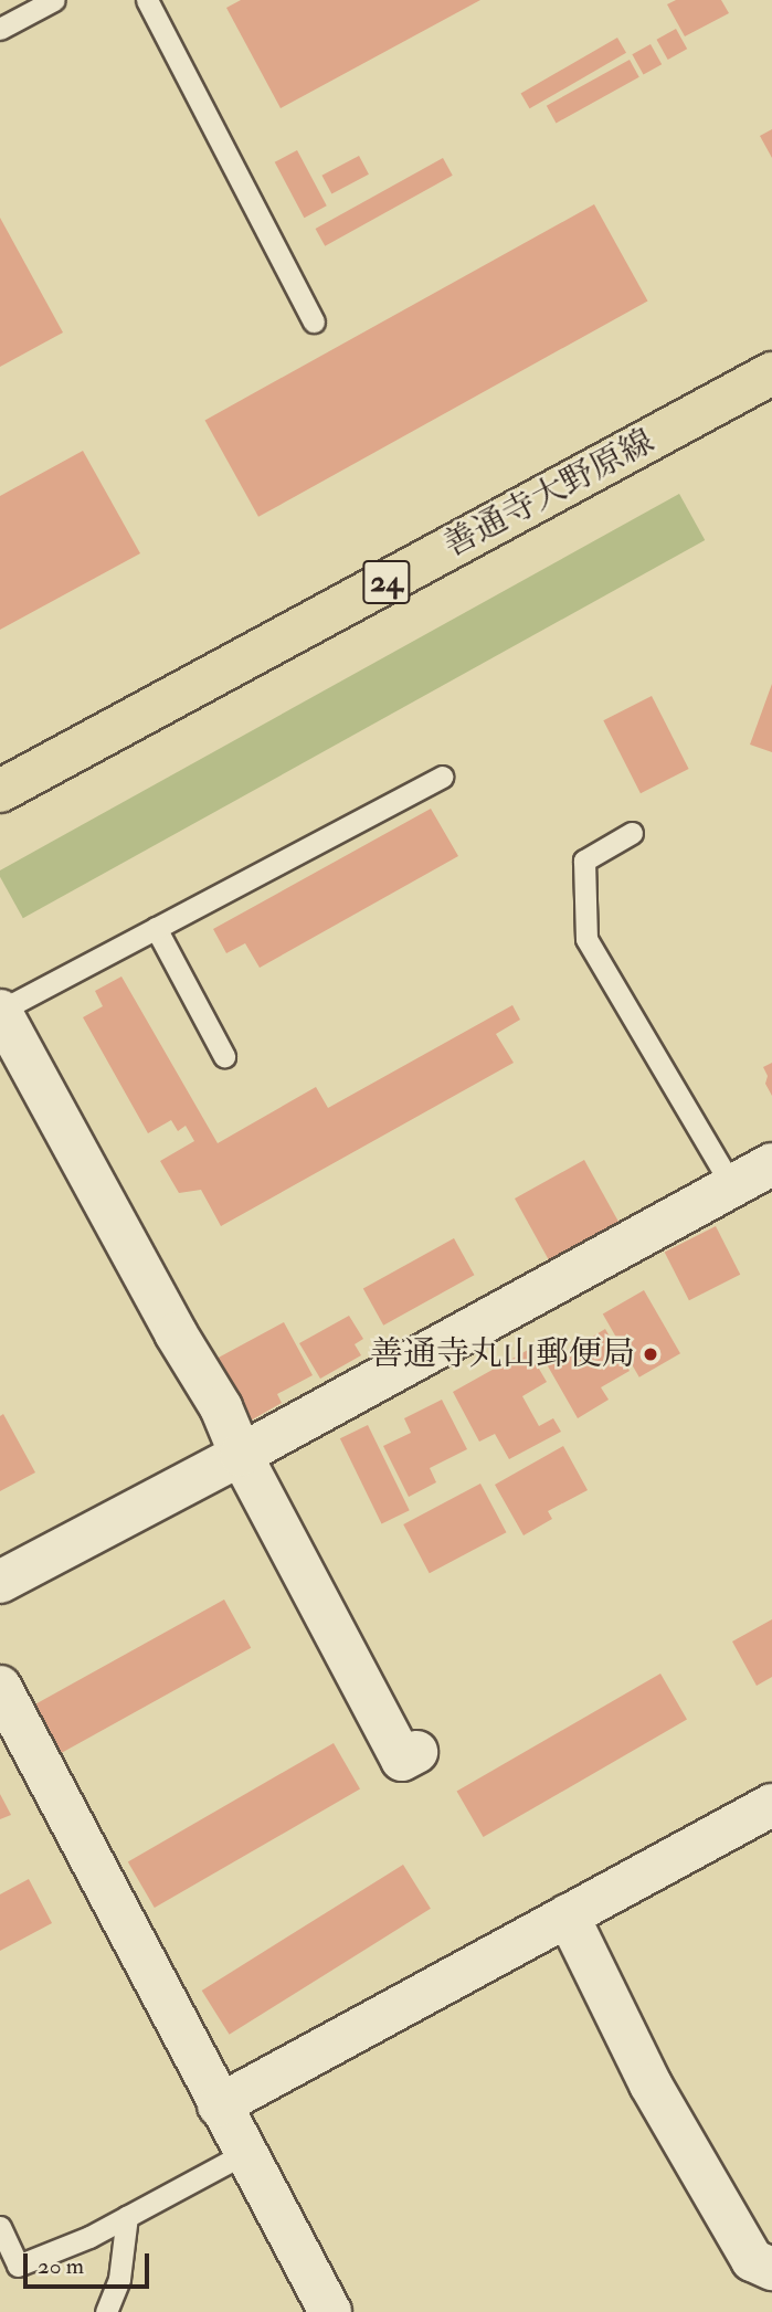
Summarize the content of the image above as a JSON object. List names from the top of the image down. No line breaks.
{"streets":{"main road":["善通寺大野原線","24"]},"places":["善通寺丸山郵便局"],"scale_bar":"20 m"}
